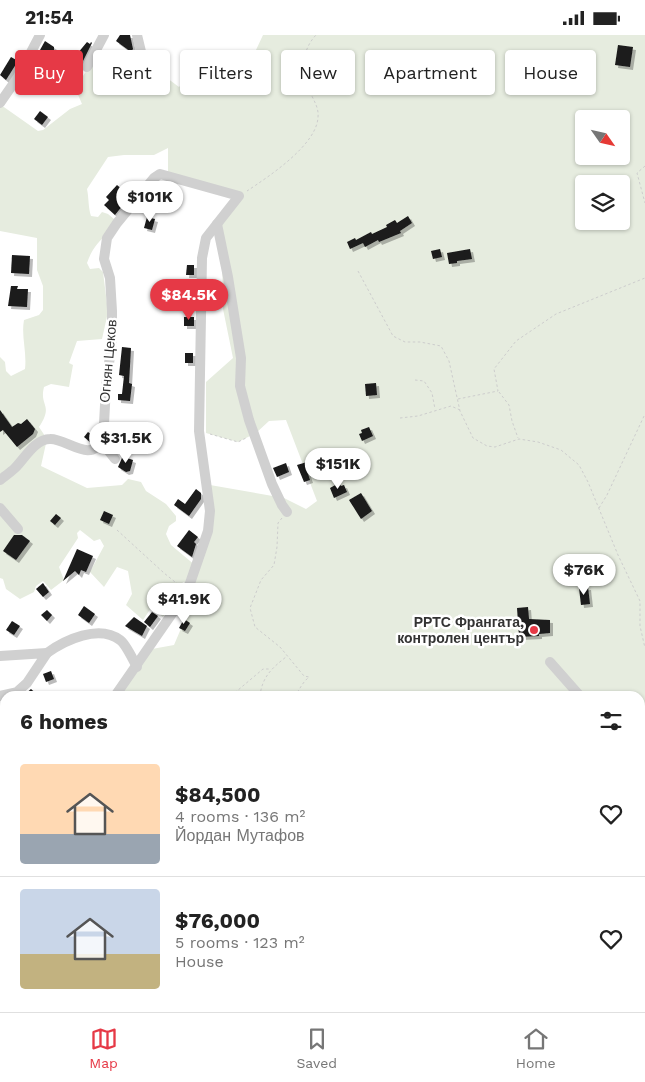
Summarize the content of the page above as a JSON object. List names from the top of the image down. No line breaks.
{"streets":{"street":["Огнян Цеков"]},"places":["РРТС Франгата, контролен център"],"north":"bottom right","page":{"status":"21:54","chip":["Buy","Rent","Filters","New","Apartment","House"],"price":["$101K","$84.5K","$31.5K","$151K","$76K","$41.9K"],"heading":"6 homes","list":[{"name":"$84,500","note":"4 rooms · 136 m² · Йордан Мутафов"},{"name":"$76,000","note":"5 rooms · 123 m² · House"}],"tabs":["Map","Saved","Home"]}}
